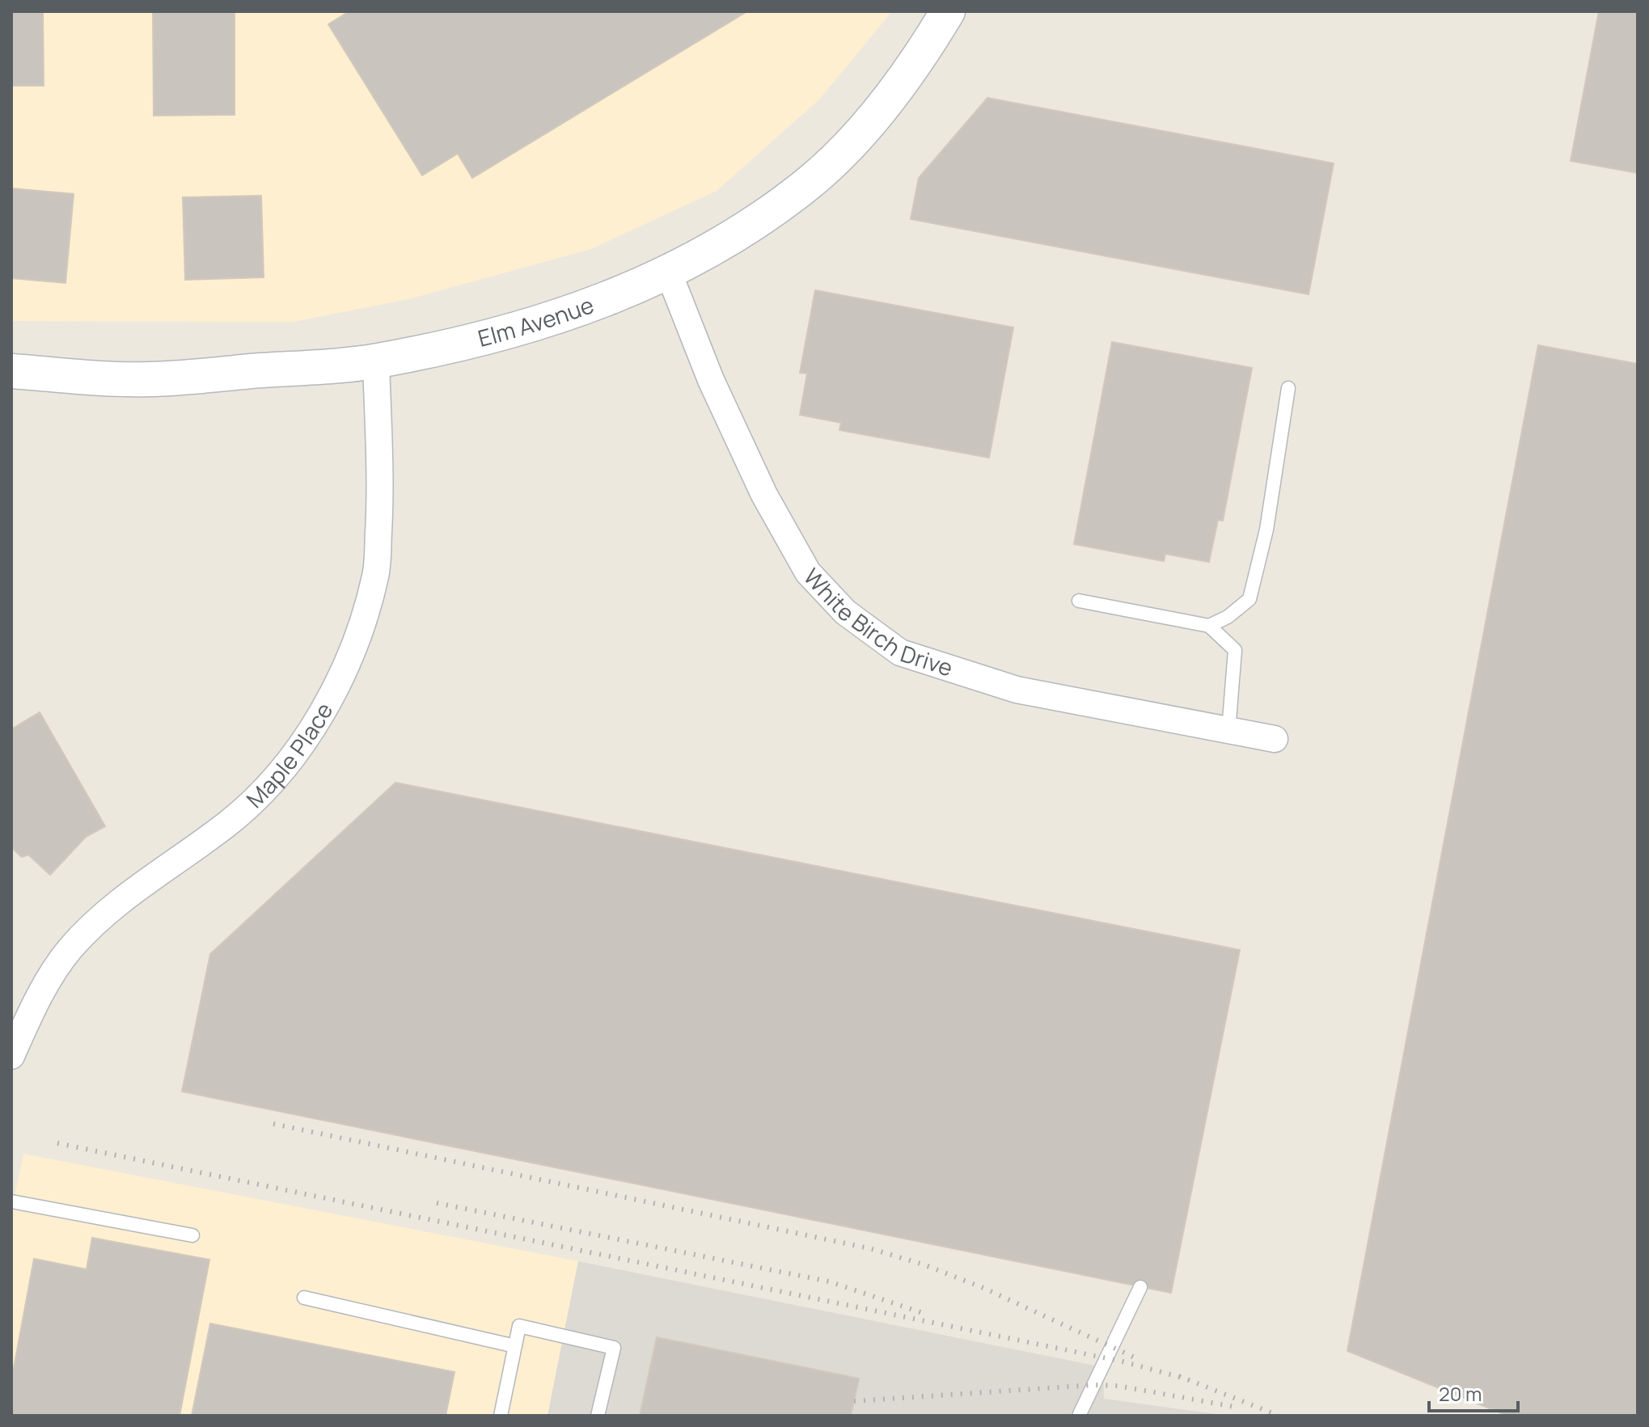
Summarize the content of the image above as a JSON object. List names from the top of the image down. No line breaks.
{"streets":{"street":["Elm Avenue","White Birch Drive","Maple Place"]},"crossings":[["Elm Avenue","White Birch Drive"],["Elm Avenue","Maple Place"]],"scale_bar":"20 m"}
